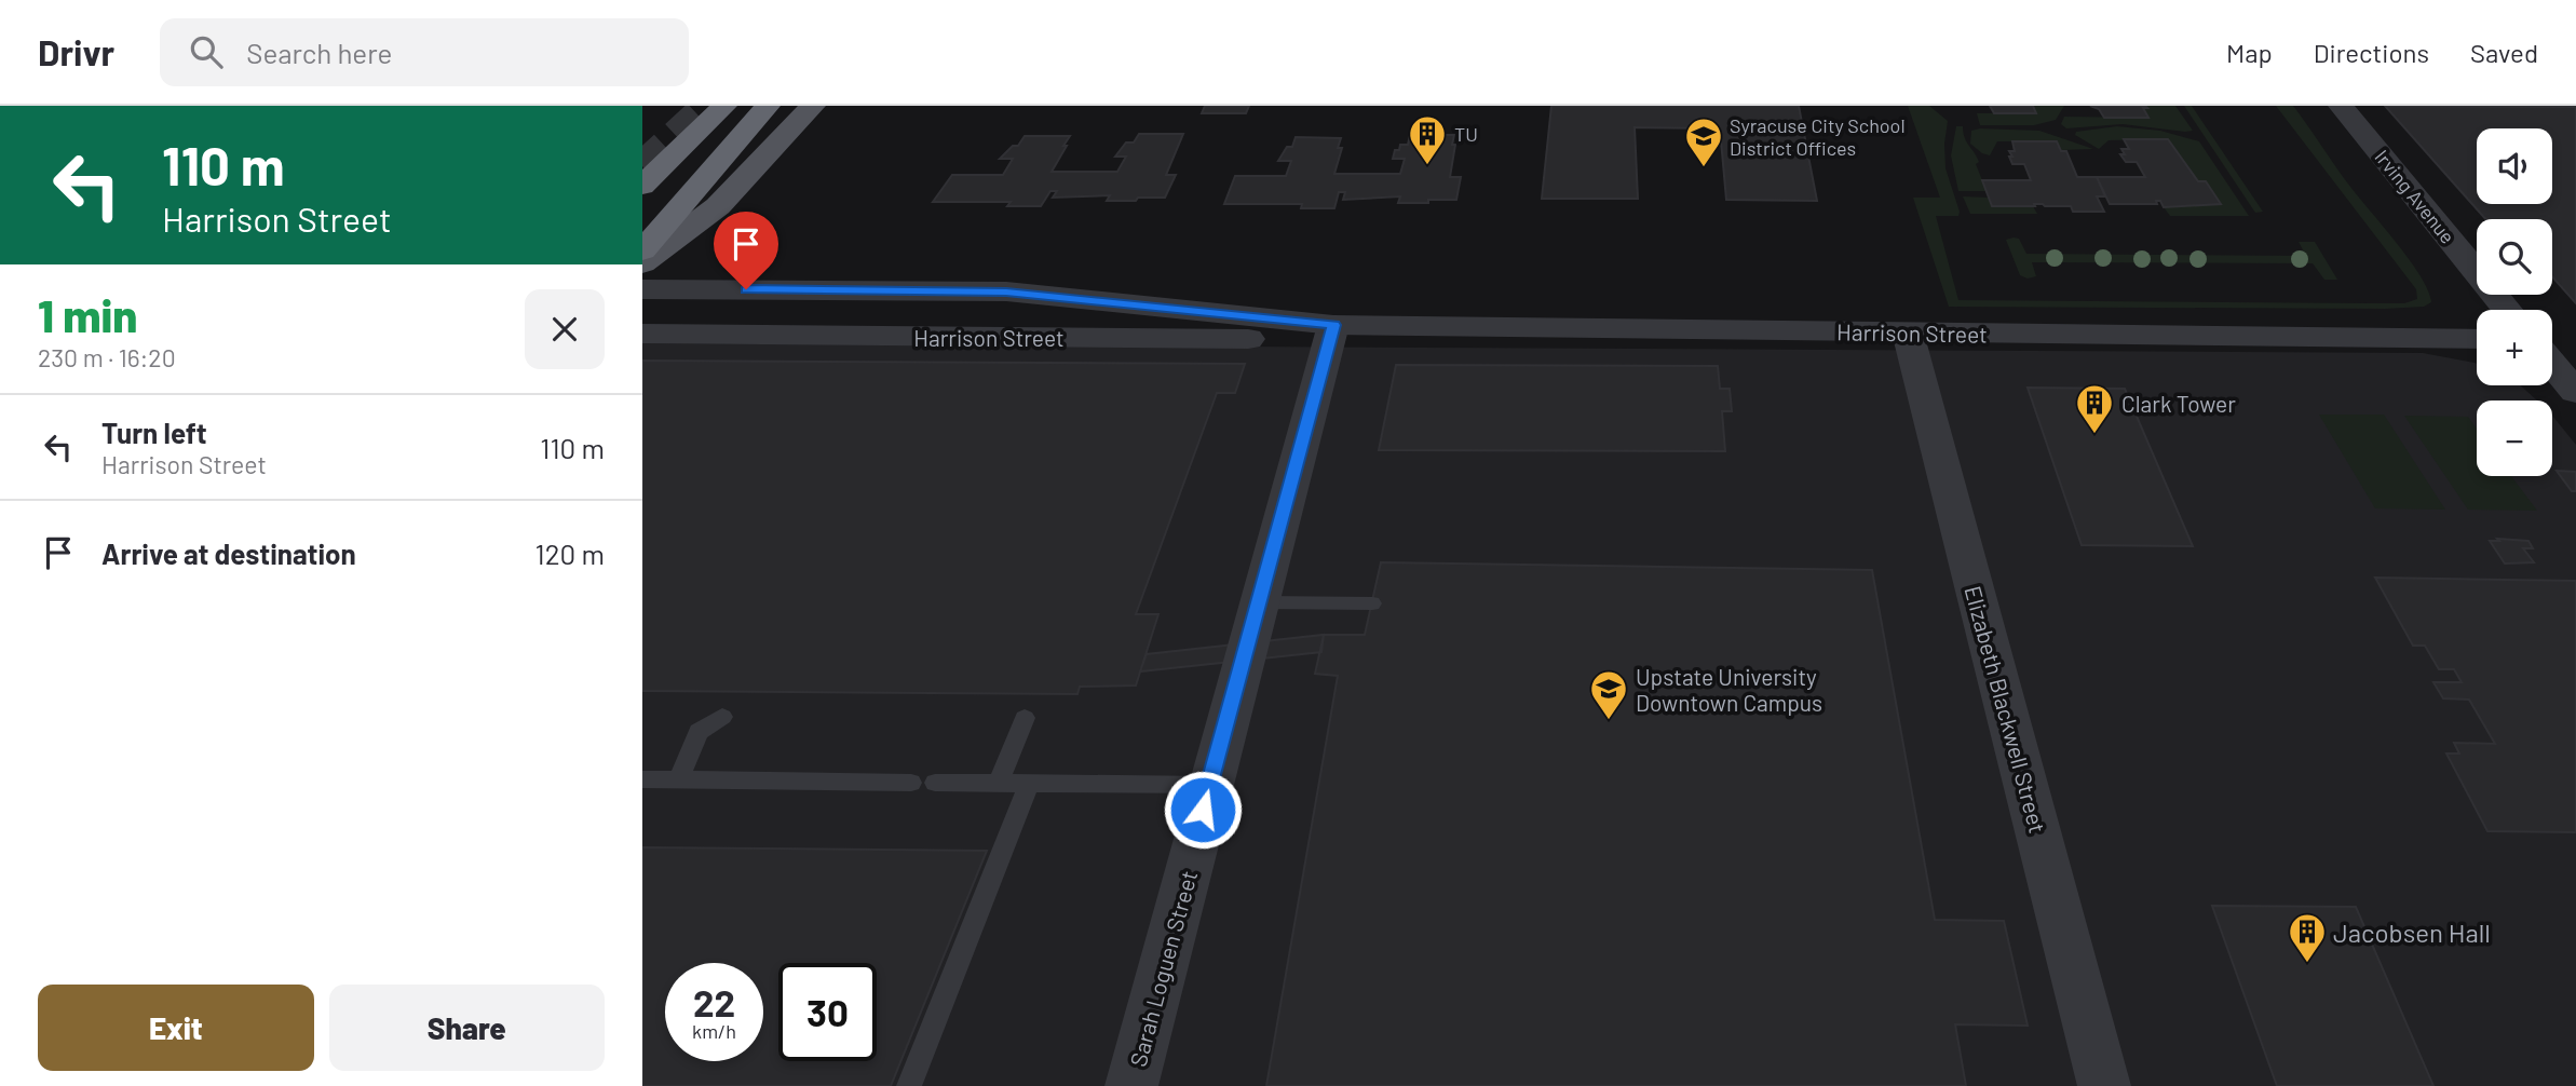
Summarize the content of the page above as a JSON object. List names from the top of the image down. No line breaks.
{"streets":{"street":["Irving Avenue","Harrison Street","Elizabeth Blackwell Street","Sarah Loguen Street"]},"crossings":[["Harrison Street","Elizabeth Blackwell Street"],["Harrison Street","Sarah Loguen Street"]],"places":{"building":["TU","Clark Tower","Jacobsen Hall"],"school or university":["Syracuse City School District Offices","Upstate University Downtown Campus"]},"page":{"header":"Drivr","search":"Search here","nav":["Map","Directions","Saved"],"turn":["110 m","Harrison Street"],"map_buttons":["+","−"],"heading":["1 min","230 m · 16:20"],"list":[{"name":"Turn left","note":"Harrison Street","value":"110 m"},{"name":"Arrive at destination","value":"120 m"}],"speed":"22 km/h","limit":"30","buttons":["Exit","Share"]}}
